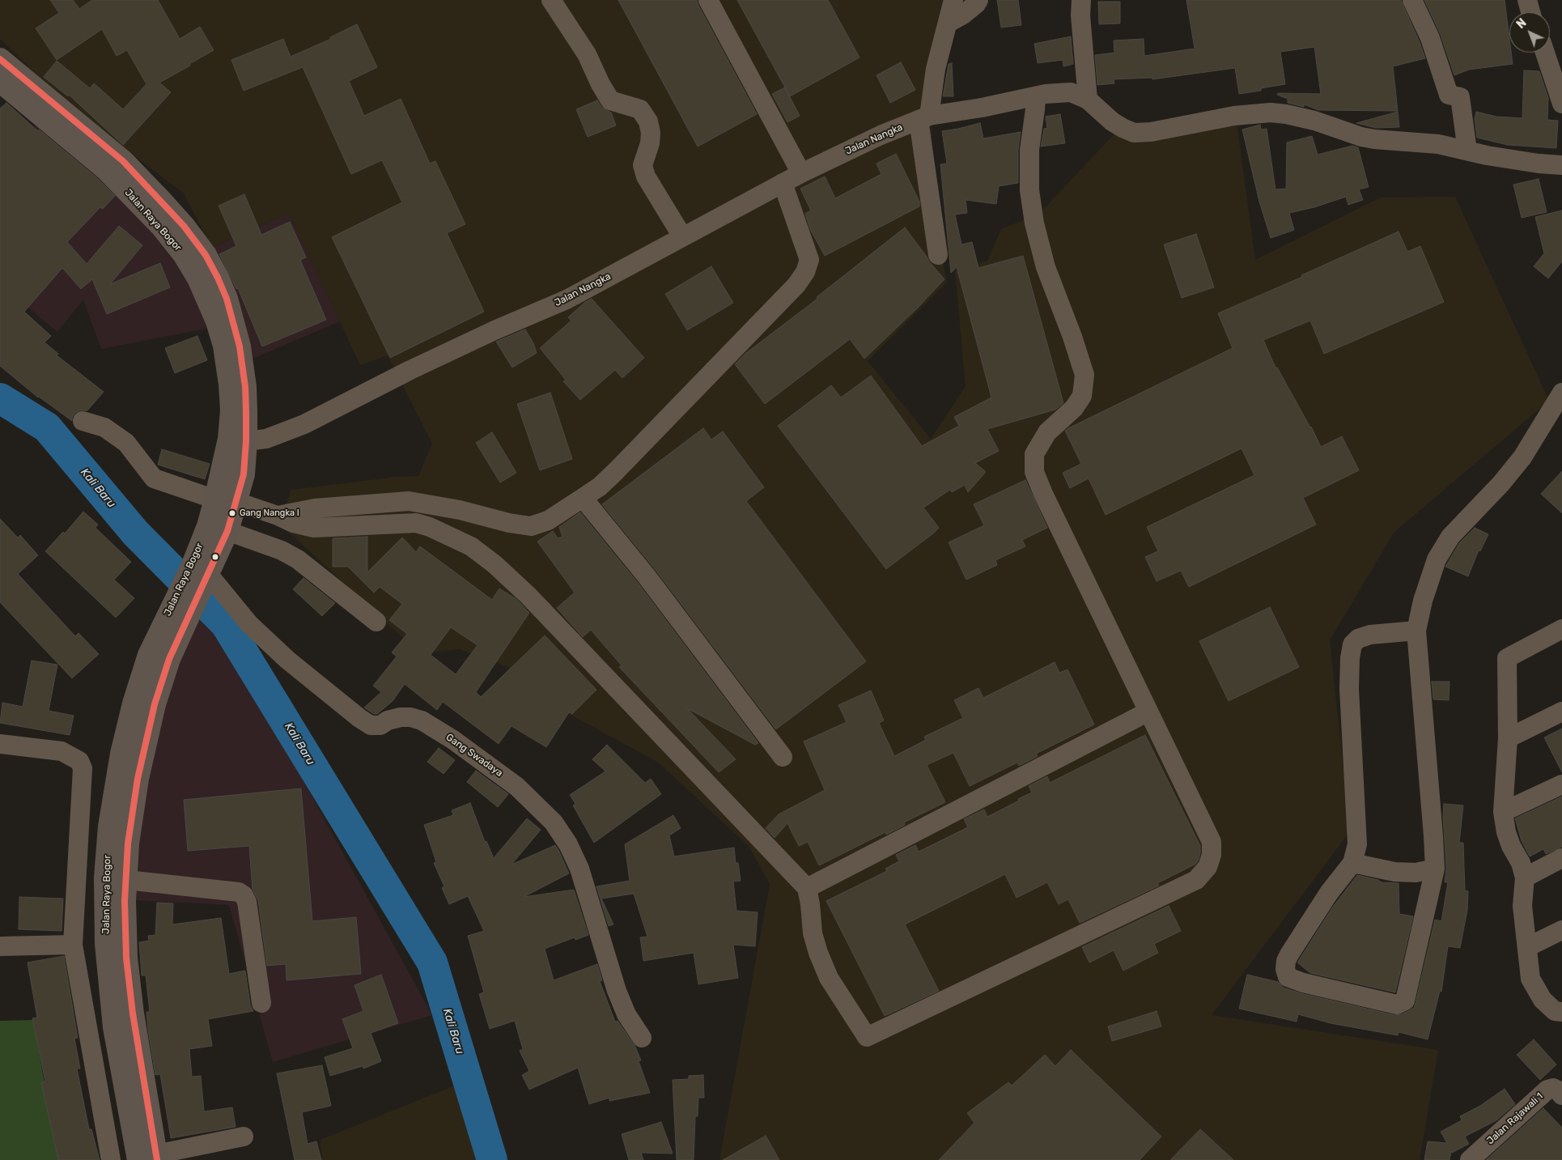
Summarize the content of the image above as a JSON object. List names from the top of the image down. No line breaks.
{"streets":{"highway":["Jalan Raya Bogor"],"street":["Jalan Nangka","Gang Swadaya","Jalan Rajawali 1"]},"crossings":[["Jalan Nangka","Jalan Raya Bogor"],["Jalan Raya Bogor","Gang Swadaya"]],"water":["Kali Baru"],"places":["Gang Nangka I"],"north":"top left"}
